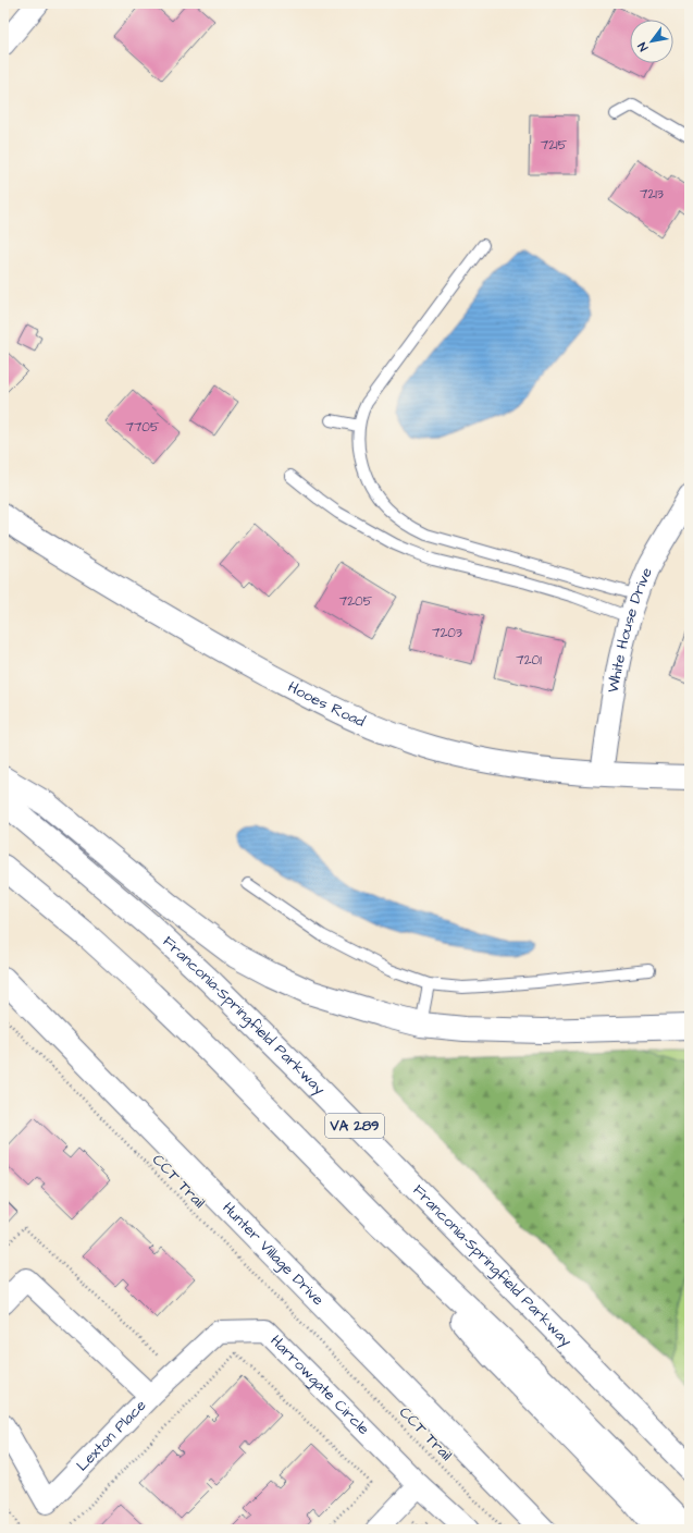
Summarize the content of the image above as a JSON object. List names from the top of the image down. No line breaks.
{"streets":{"main road":["Hooes Road","Franconia-Springfield Parkway","VA 289","Hunter Village Drive"],"street":["White House Drive","Harrowgate Circle","Lexton Place"],"path":["CCT Trail"]},"crossings":[["White House Drive","Hooes Road"],["Harrowgate Circle","Lexton Place"]],"house_numbers":["7215","7213","7705","7205","7203","7201"],"north":"bottom left"}
